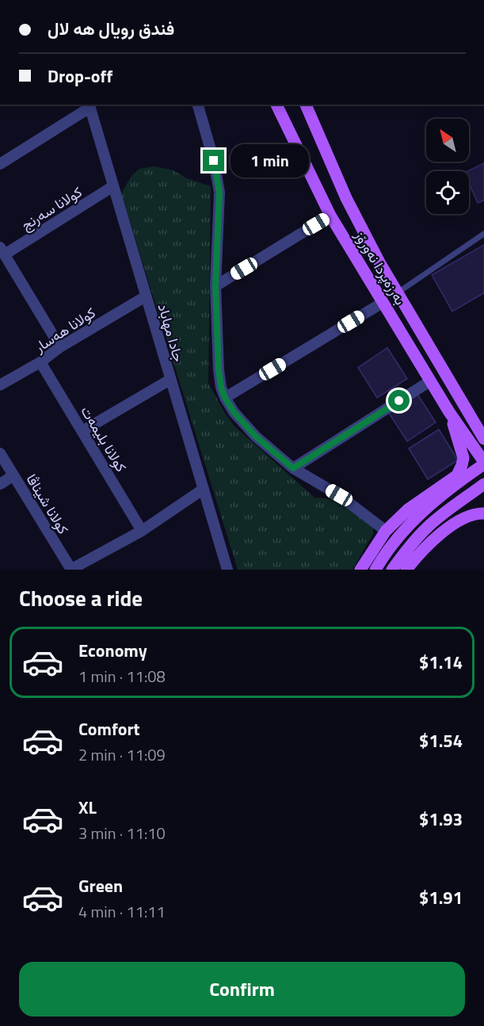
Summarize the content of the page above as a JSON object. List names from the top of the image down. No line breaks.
{"streets":{"main road":["بەرزەپردا نەورۆز"],"street":["کولانا سەرنج","کولانا هه‌سار","جادا مهاباد","کولانا بلیمه‌ت","کولانا شیناڤا"]},"crossings":[["کولانا سەرنج","جادا مهاباد"],["کولانا هه‌سار","جادا مهاباد"],["کولانا هه‌سار","کولانا بلیمه‌ت"]],"north":"top left","page":{"banner":["فندق رويال هه لال","Drop-off"],"bubble":"1 min","heading":"Choose a ride","list":[{"name":"Economy","note":"1 min · 11:08","value":"$1.14"},{"name":"Comfort","note":"2 min · 11:09","value":"$1.54"},{"name":"XL","note":"3 min · 11:10","value":"$1.93"},{"name":"Green","note":"4 min · 11:11","value":"$1.91"}],"buttons":"Confirm"}}
